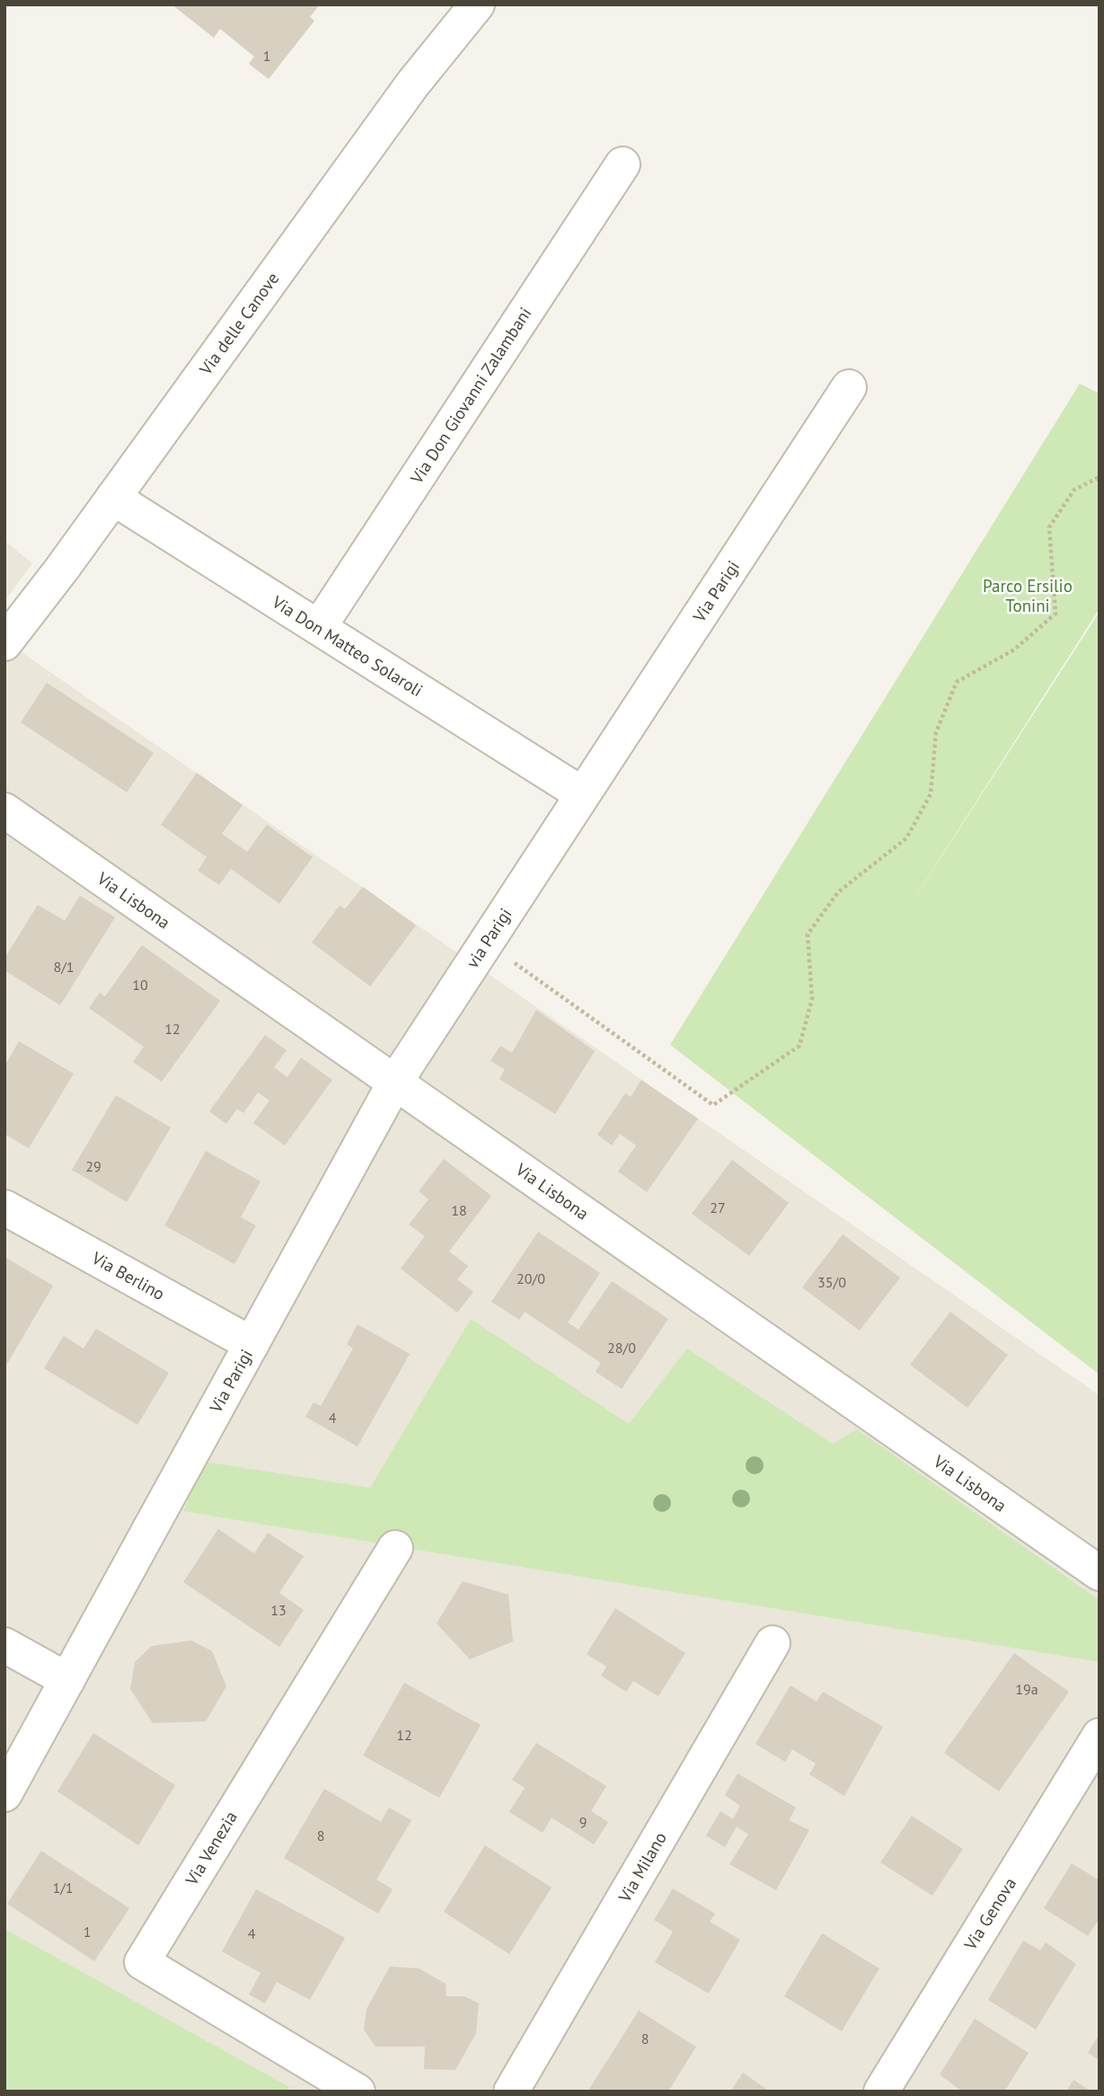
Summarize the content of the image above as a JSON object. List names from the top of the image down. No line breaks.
{"streets":{"street":["Via delle Canove","Via Don Giovanni Zalambani","Via Parigi","Via Don Matteo Solaroli","Via Lisbona","via Parigi","Via Berlino","Via Venezia","Via Milano","Via Genova"]},"crossings":[["Via delle Canove","Via Don Matteo Solaroli"],["Via Don Giovanni Zalambani","Via Don Matteo Solaroli"],["Via Parigi","Via Don Matteo Solaroli"],["Via Parigi","Via Lisbona"],["Via Parigi","via Parigi"],["Via Parigi","Via Berlino"],["Via Don Matteo Solaroli","via Parigi"],["Via Lisbona","via Parigi"]],"parks":["Parco Ersilio Tonini"],"house_numbers":["1","8/1","10","12","29","27","18","20/0","35/0","28/0","4","13","19a","12","9","8","1/1","1","4","8"]}
